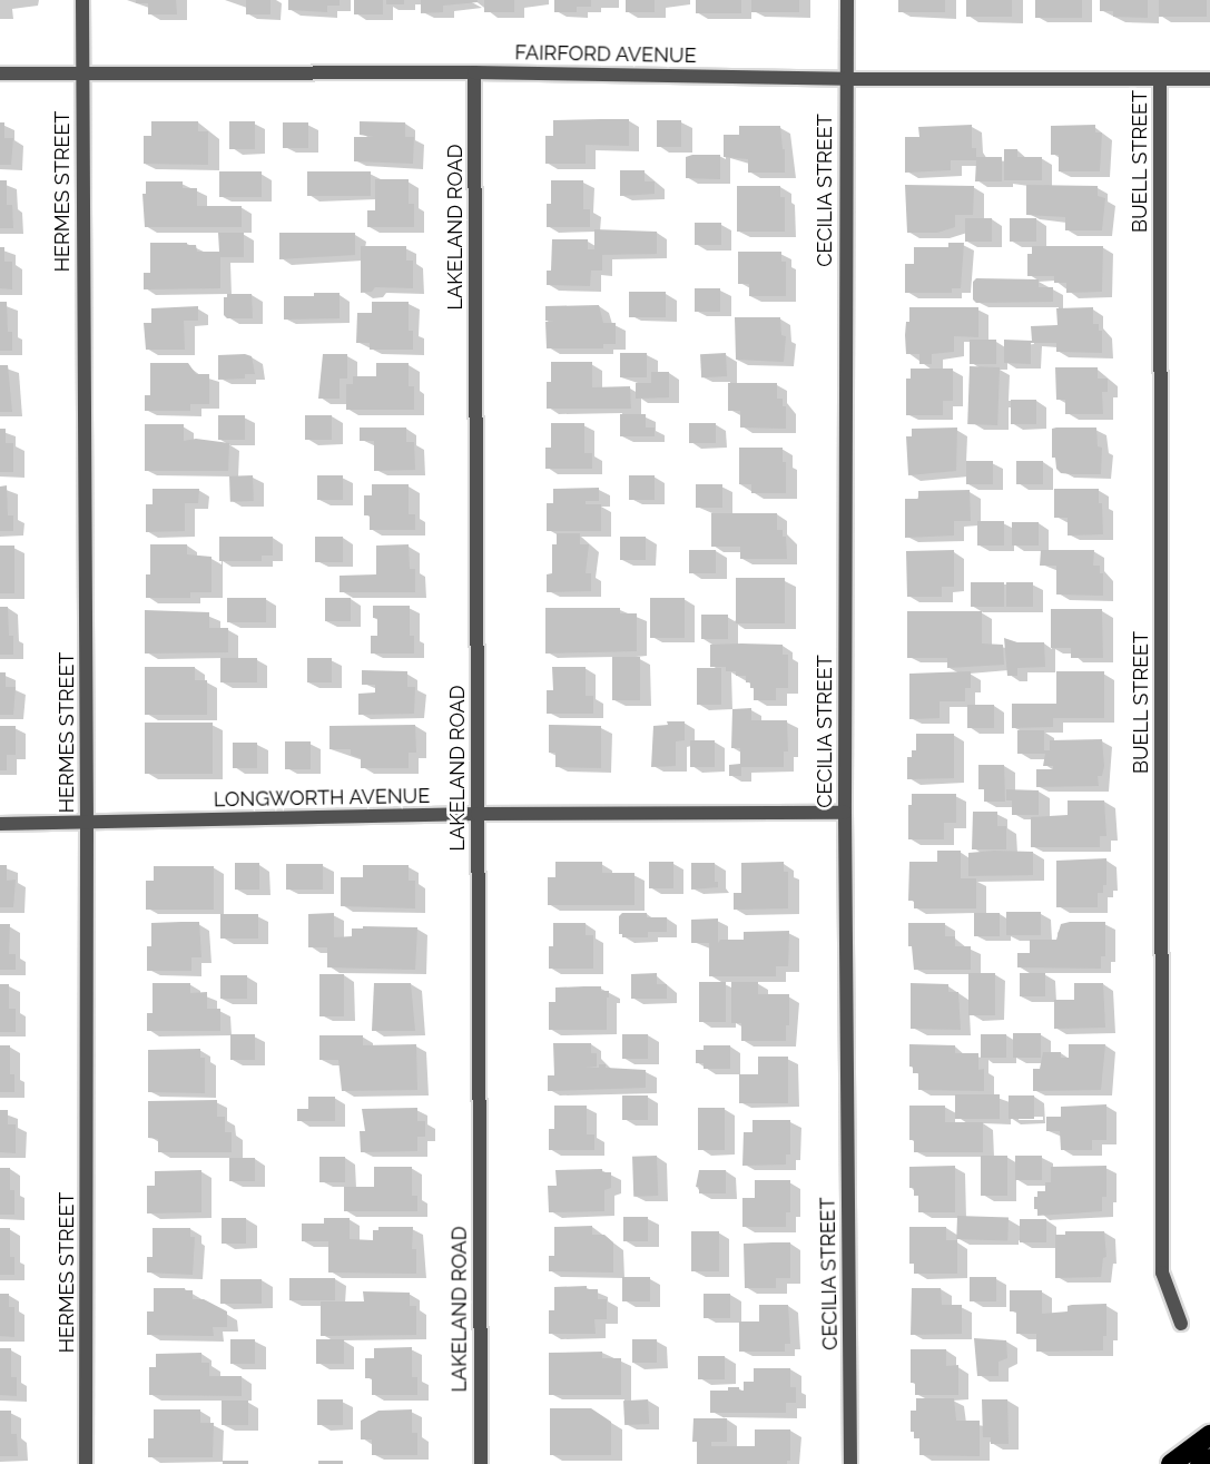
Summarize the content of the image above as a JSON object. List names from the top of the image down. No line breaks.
{"streets":{"street":["FAIRFORD AVENUE","BUELL STREET","CECILIA STREET","HERMES STREET","LAKELAND ROAD","LONGWORTH AVENUE"]},"crossings":[["FAIRFORD AVENUE","BUELL STREET"],["FAIRFORD AVENUE","CECILIA STREET"],["FAIRFORD AVENUE","HERMES STREET"],["FAIRFORD AVENUE","LAKELAND ROAD"],["CECILIA STREET","LONGWORTH AVENUE"],["HERMES STREET","LONGWORTH AVENUE"],["LAKELAND ROAD","LONGWORTH AVENUE"]]}
